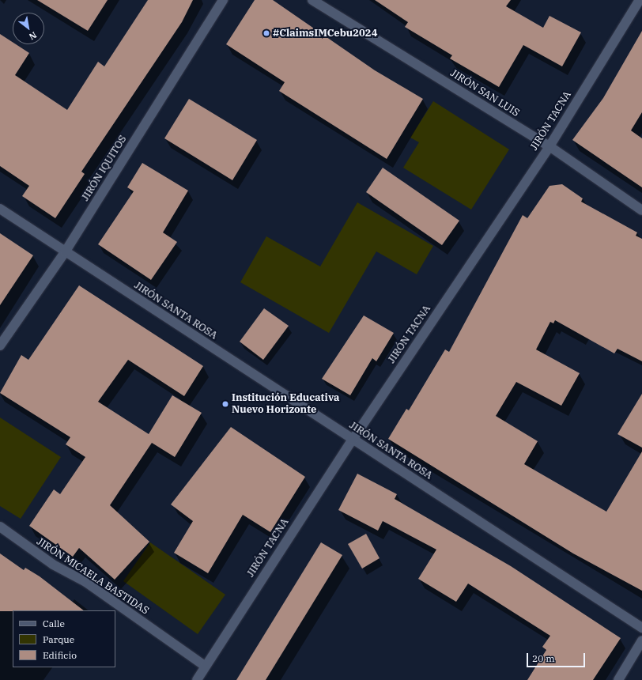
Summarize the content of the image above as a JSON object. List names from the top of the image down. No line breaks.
{"streets":{"street":["JIRÓN SAN LUIS","JIRÓN TACNA","JIRÓN IQUITOS","JIRÓN SANTA ROSA","JIRÓN MICAELA BASTIDAS"]},"crossings":[["JIRÓN SAN LUIS","JIRÓN TACNA"],["JIRÓN TACNA","JIRÓN SANTA ROSA"],["JIRÓN TACNA","JIRÓN MICAELA BASTIDAS"],["JIRÓN IQUITOS","JIRÓN SANTA ROSA"]],"places":["#ClaimsIMCebu2024","Institución Educativa Nuevo Horizonte"],"legend":["Calle","Parque","Edificio"],"scale_bar":"20 m","north":"bottom right"}
